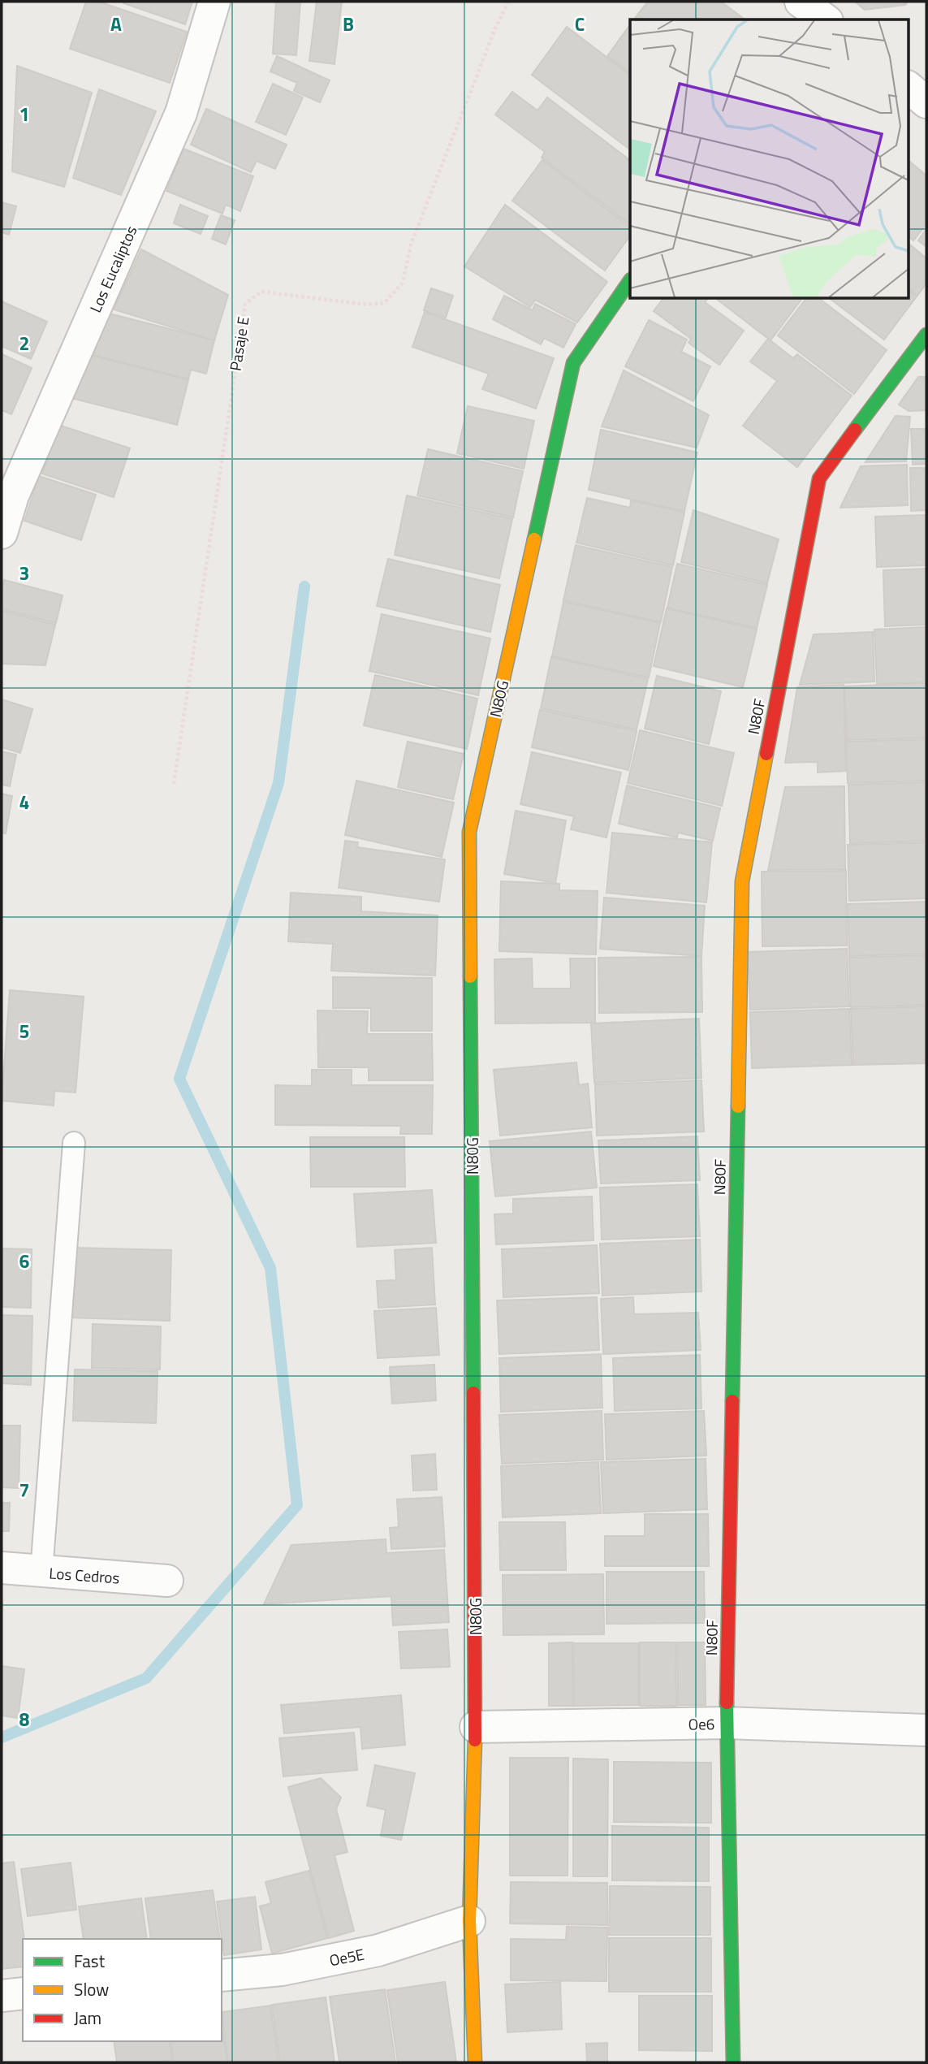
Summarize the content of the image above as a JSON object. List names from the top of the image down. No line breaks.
{"streets":{"street":["Los Eucaliptos","N80G","N80F","Los Cedros","Oe6","Oe5E"],"path":["Pasaje E"]},"crossings":[["N80G","Oe6"],["N80G","Oe5E"],["N80F","Oe6"]],"legend":["Fast","Slow","Jam"],"grid":{"columns":["A","B","C"],"rows":["1","2","3","4","5","6","7","8"]}}
